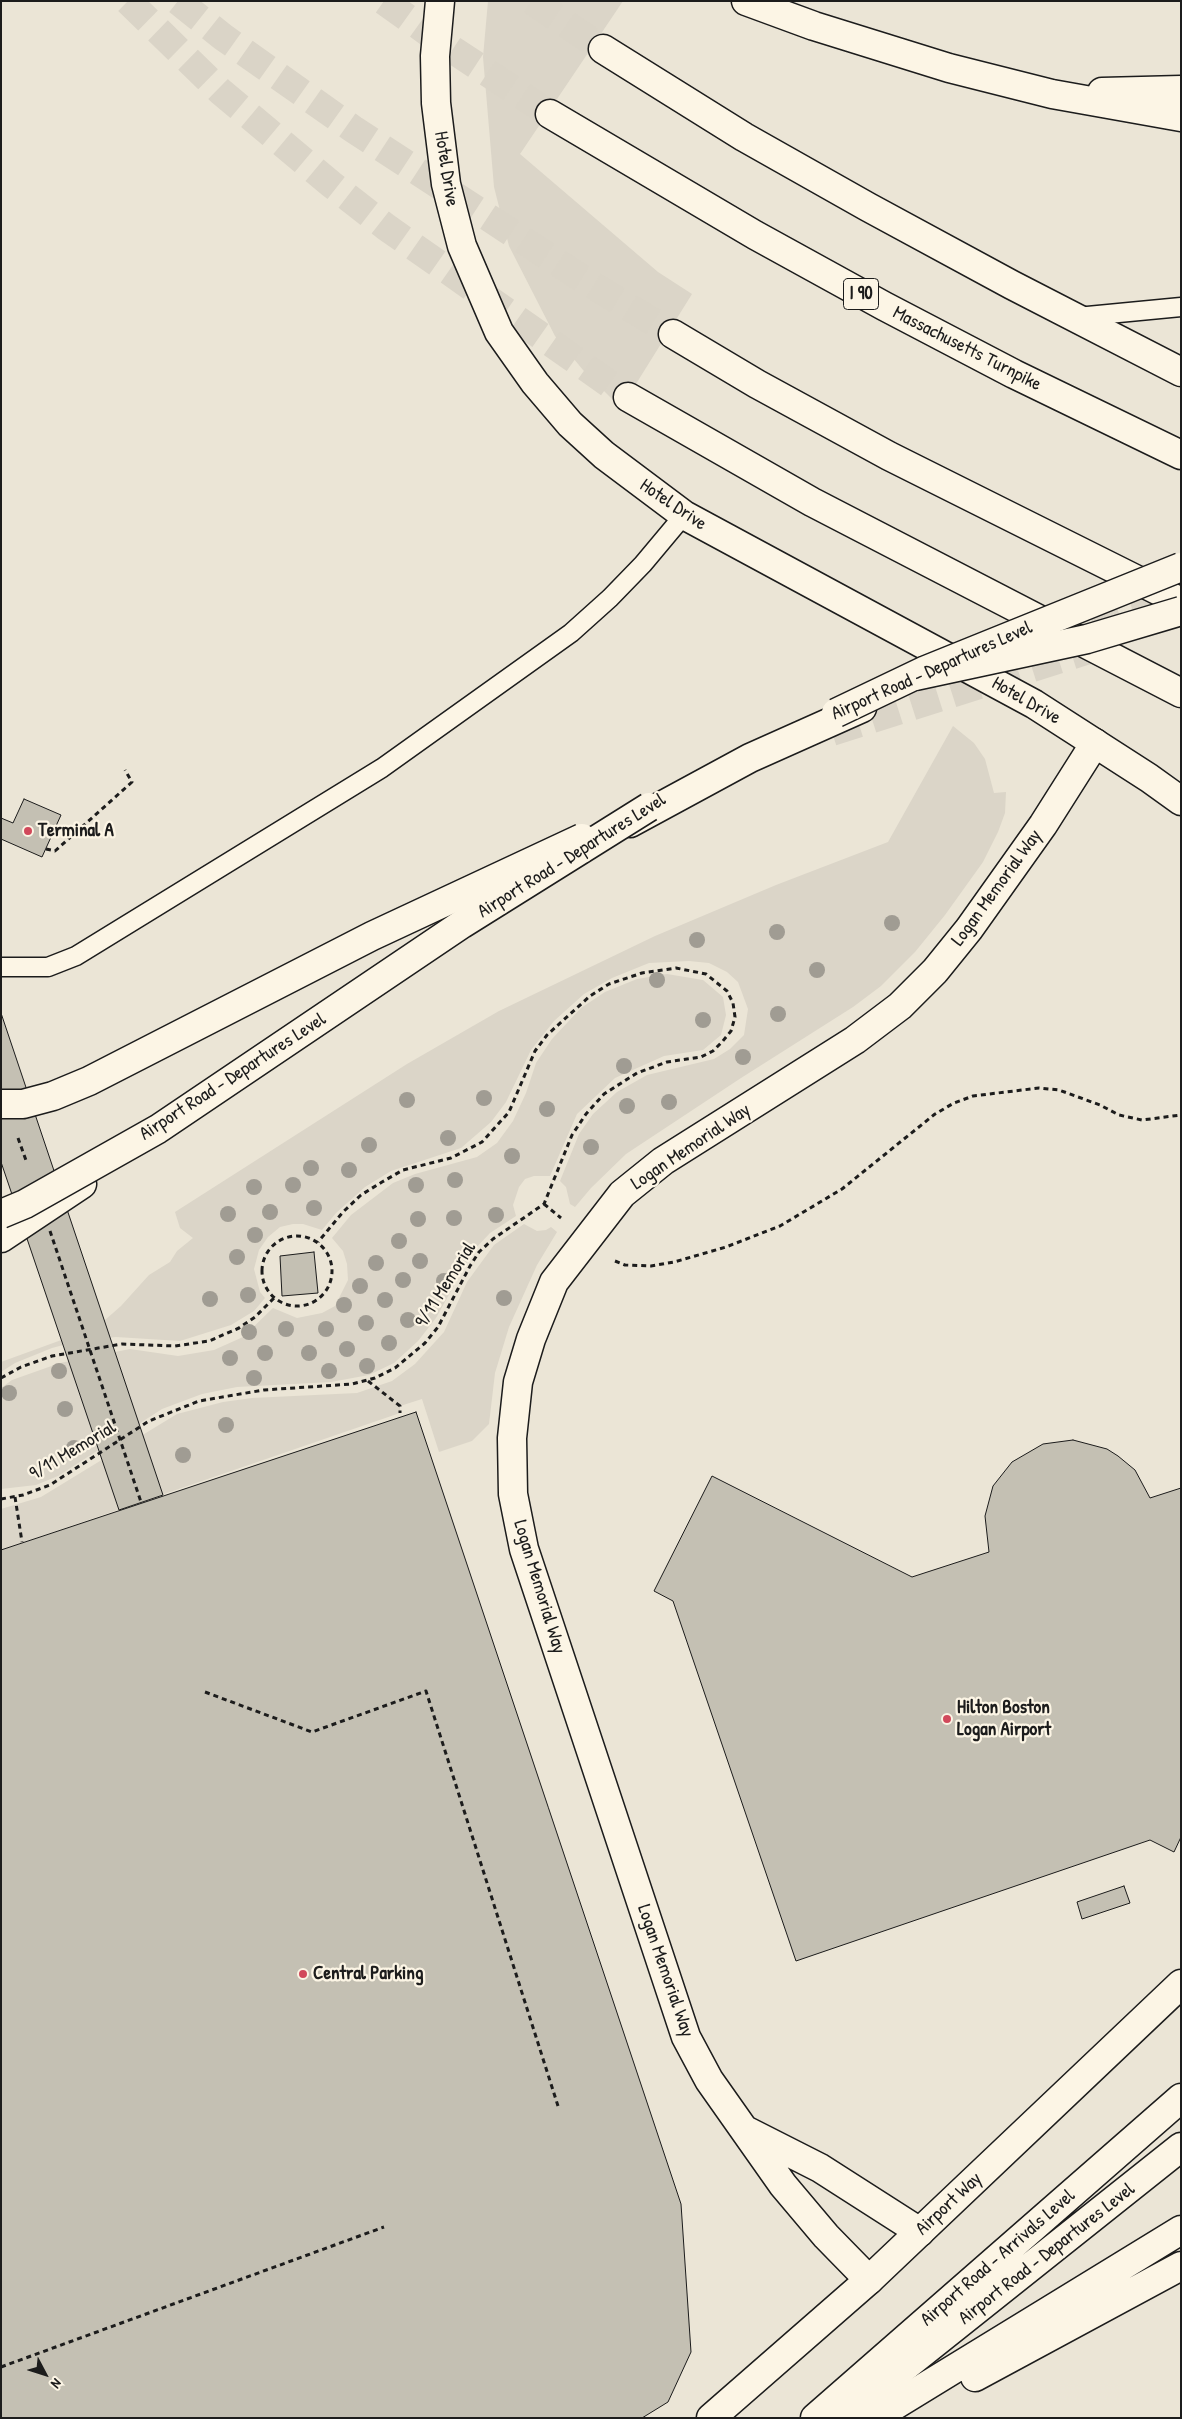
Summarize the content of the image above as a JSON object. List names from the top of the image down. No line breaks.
{"streets":{"main road":["Hotel Drive","I 90","Massachusetts Turnpike","Airport Road - Departures Level","Logan Memorial Way","Airport Way","Airport Road - Arrivals Level"],"path":["9/11 Memorial"]},"crossings":[["Hotel Drive","Logan Memorial Way"],["Logan Memorial Way","Airport Way"]],"places":["Terminal A","Hilton Boston Logan Airport","Central Parking"],"north":"bottom right"}
